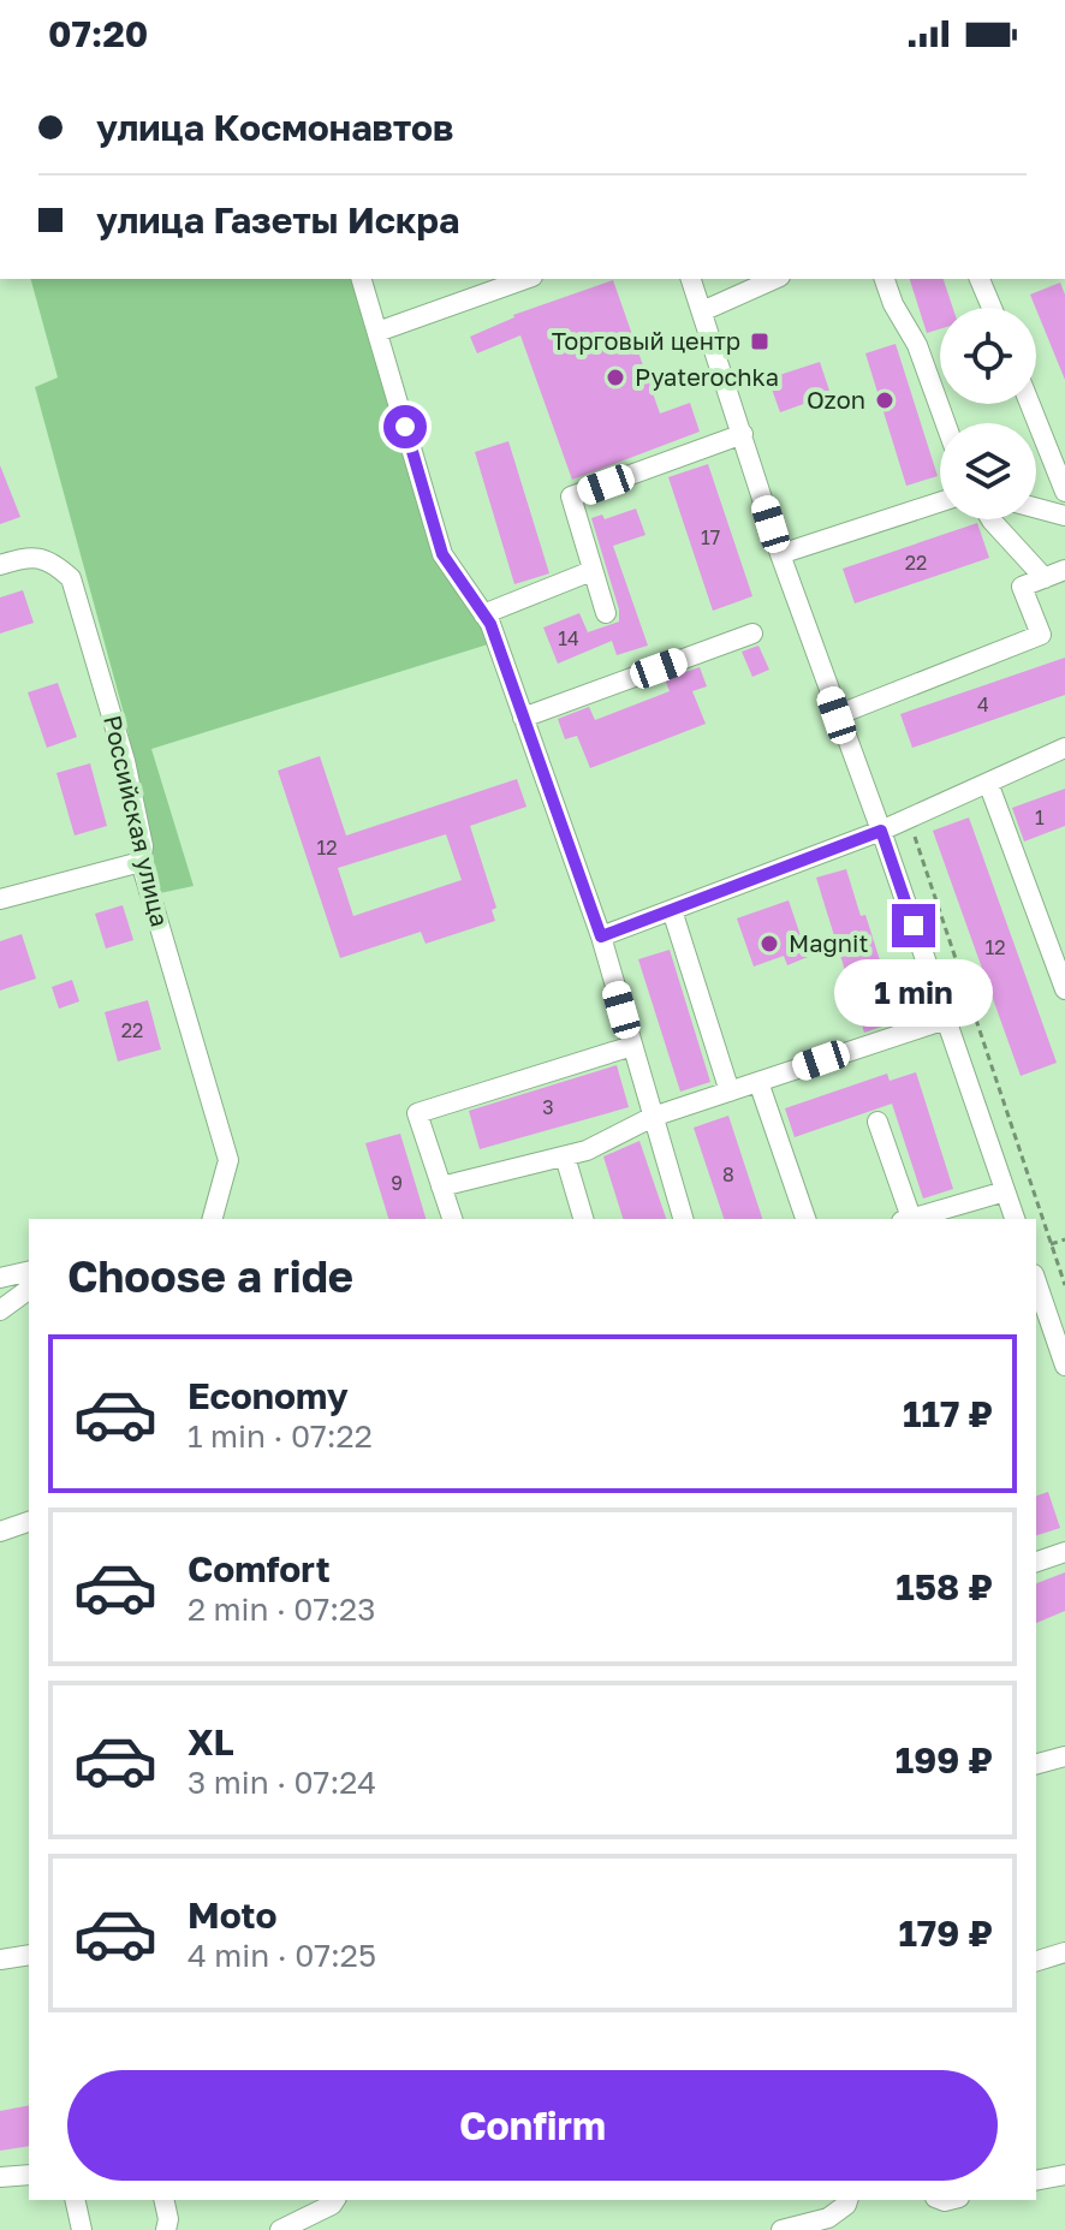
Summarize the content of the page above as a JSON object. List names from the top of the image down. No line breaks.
{"streets":{"street":["Российская улица"]},"places":{"transit":["Торговый центр"],"other":["Pyaterochka","Ozon","Magnit"]},"house_numbers":["17","22","14","4","1","12","12","22","3","8","9"],"page":{"status":"07:20","banner":["улица Космонавтов","улица Газеты Искра"],"bubble":"1 min","heading":"Choose a ride","list":[{"name":"Economy","note":"1 min · 07:22","value":"117 ₽"},{"name":"Comfort","note":"2 min · 07:23","value":"158 ₽"},{"name":"XL","note":"3 min · 07:24","value":"199 ₽"},{"name":"Moto","note":"4 min · 07:25","value":"179 ₽"}],"buttons":"Confirm"}}
